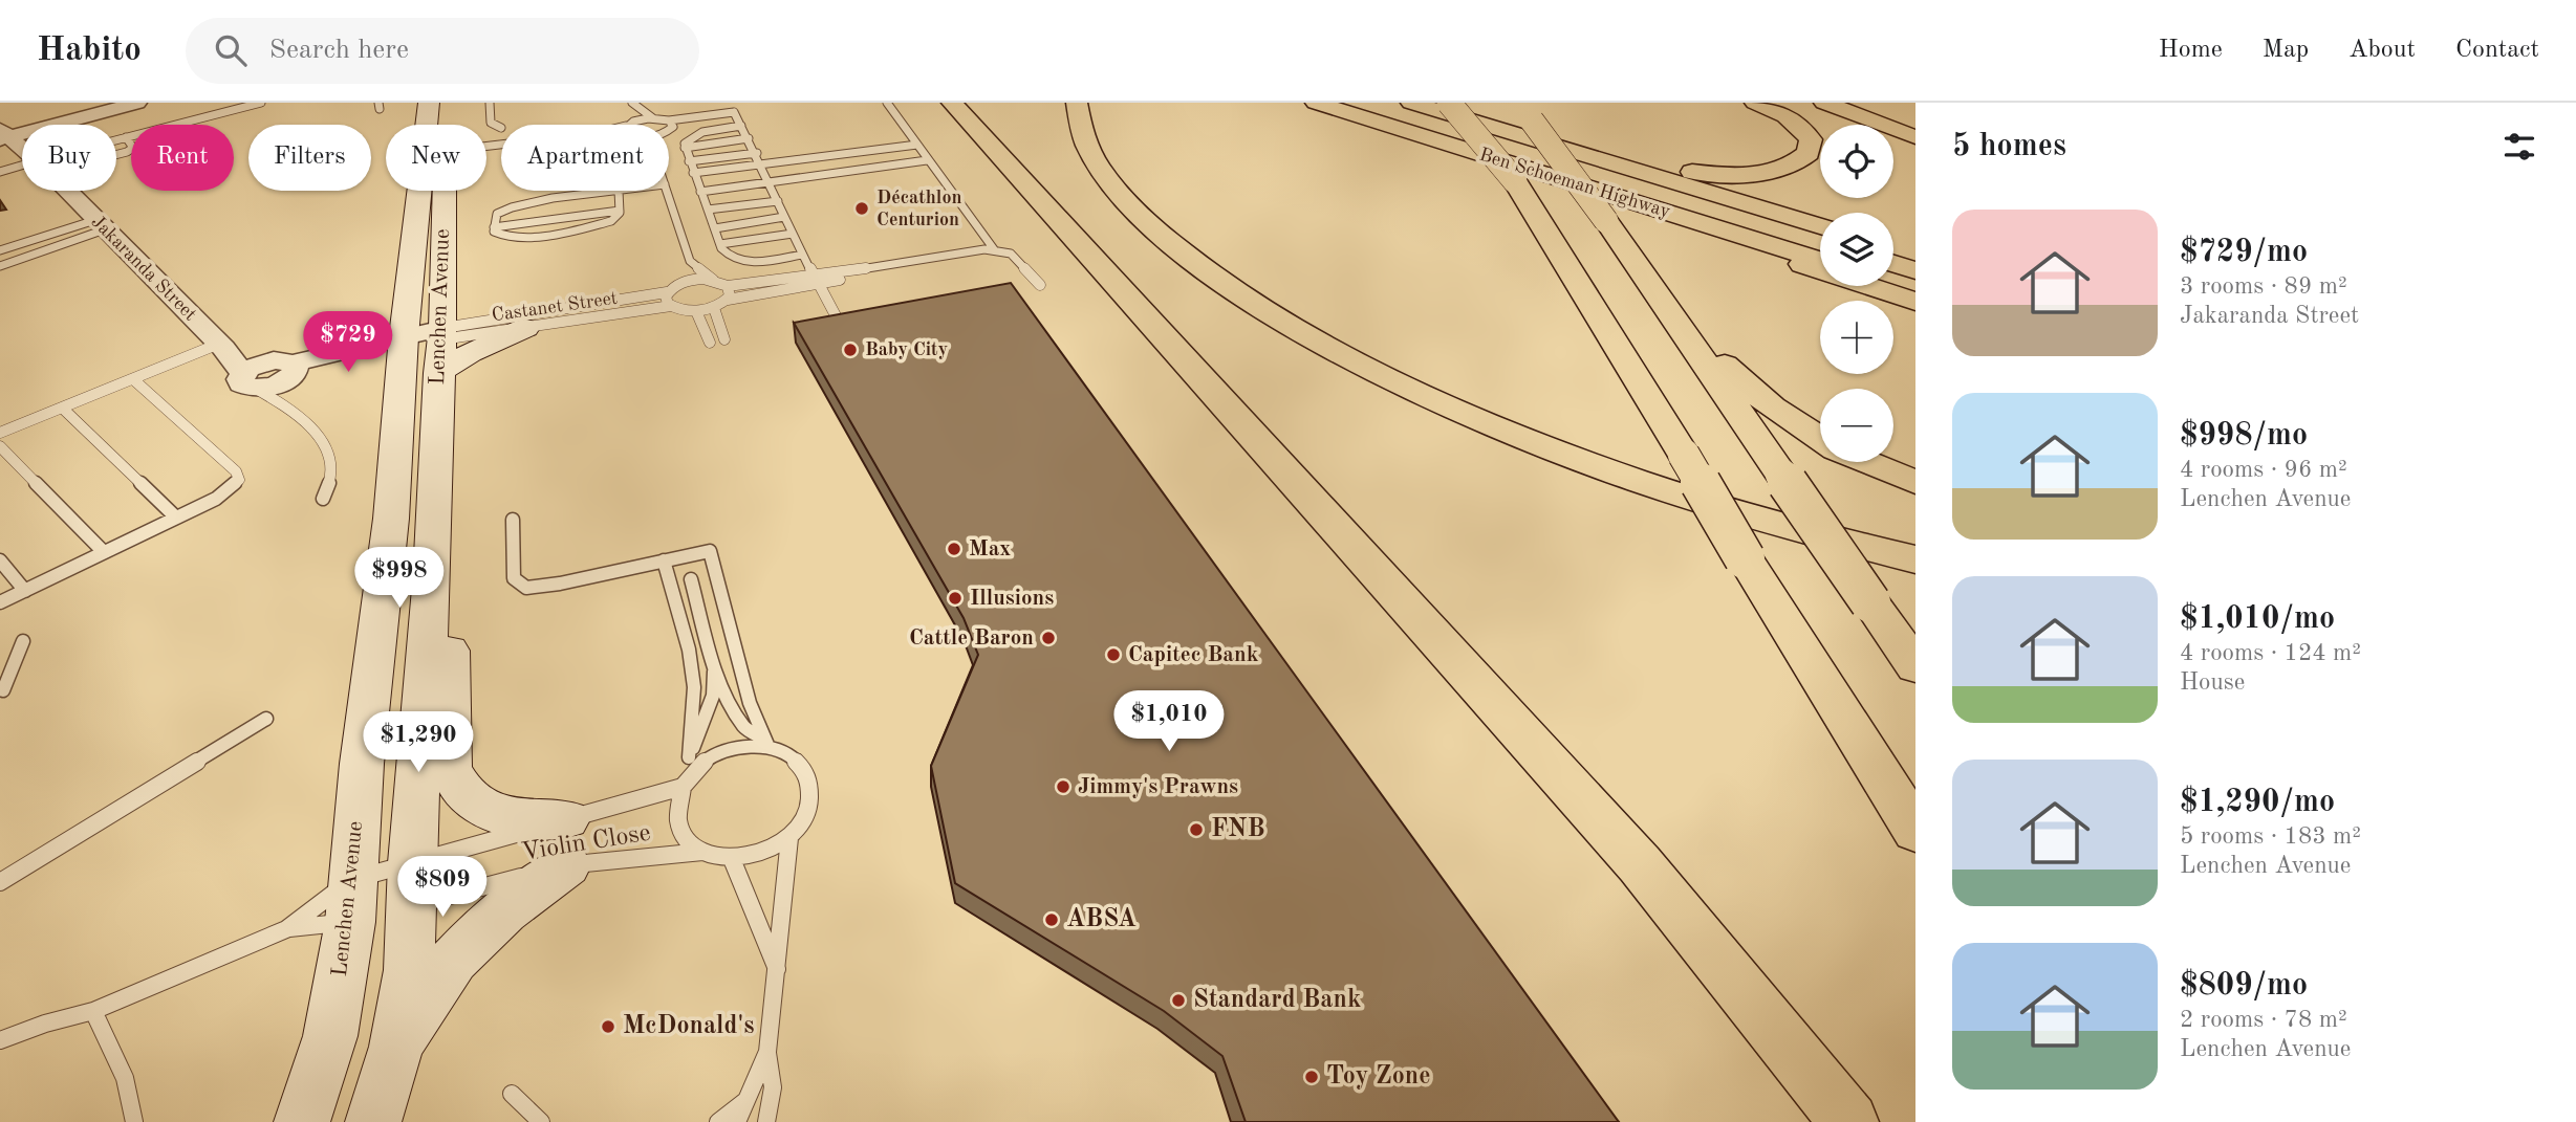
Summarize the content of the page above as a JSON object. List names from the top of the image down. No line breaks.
{"streets":{"highway":["Ben Schoeman Highway"],"main road":["Lenchen Avenue"],"street":["Jakaranda Street"],"lane":["Castanet Street","Violin Close"]},"crossings":[["Lenchen Avenue","Castanet Street"],["Lenchen Avenue","Violin Close"]],"places":["Décathlon Centurion","Baby City","Max","Illusions","Cattle Baron","Capitec Bank","Jimmy's Prawns","FNB","ABSA","Standard Bank","McDonald's","Toy Zone"],"page":{"header":"Habito","search":"Search here","nav":["Home","Map","About","Contact"],"heading":"5 homes","map_buttons":["+","−"],"chip":["Buy","Rent","Filters","New","Apartment"],"list":[{"name":"$729/mo","note":"3 rooms · 89 m² · Jakaranda Street"},{"name":"$998/mo","note":"4 rooms · 96 m² · Lenchen Avenue"},{"name":"$1,010/mo","note":"4 rooms · 124 m² · House"},{"name":"$1,290/mo","note":"5 rooms · 183 m² · Lenchen Avenue"},{"name":"$809/mo","note":"2 rooms · 78 m² · Lenchen Avenue"}],"price":["$729","$998","$1,010","$1,290","$809"]}}
